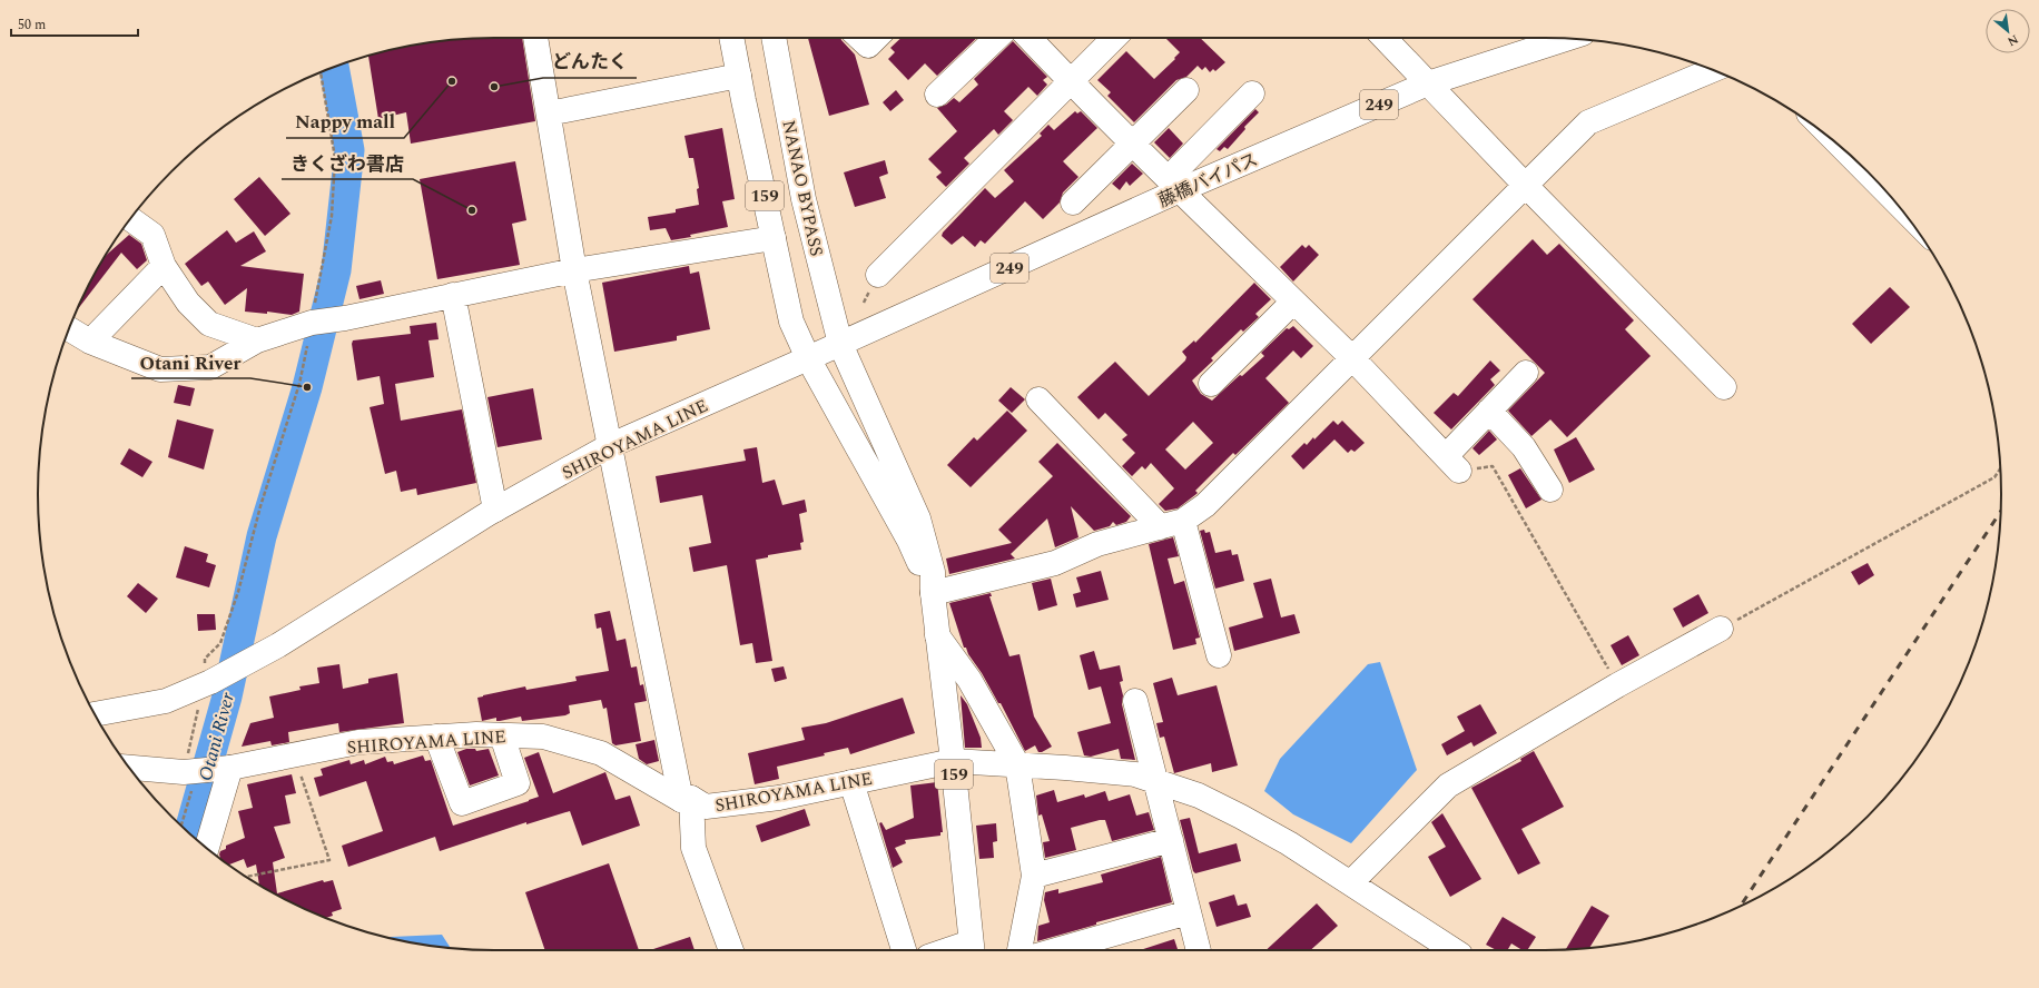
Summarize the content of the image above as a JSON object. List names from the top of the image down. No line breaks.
{"streets":{"main road":["249","藤橋バイパス","NANAO BYPASS","159","SHIROYAMA LINE"]},"crossings":[["249","藤橋バイパス"],["249","NANAO BYPASS"],["249","159"],["249","SHIROYAMA LINE"],["藤橋バイパス","NANAO BYPASS"],["藤橋バイパス","159"],["NANAO BYPASS","159"],["159","SHIROYAMA LINE"]],"water":["Otani River"],"places":["Nappy mall","どんたく","きくざわ書店","Otani River"],"scale_bar":"50 m","north":"bottom right"}
